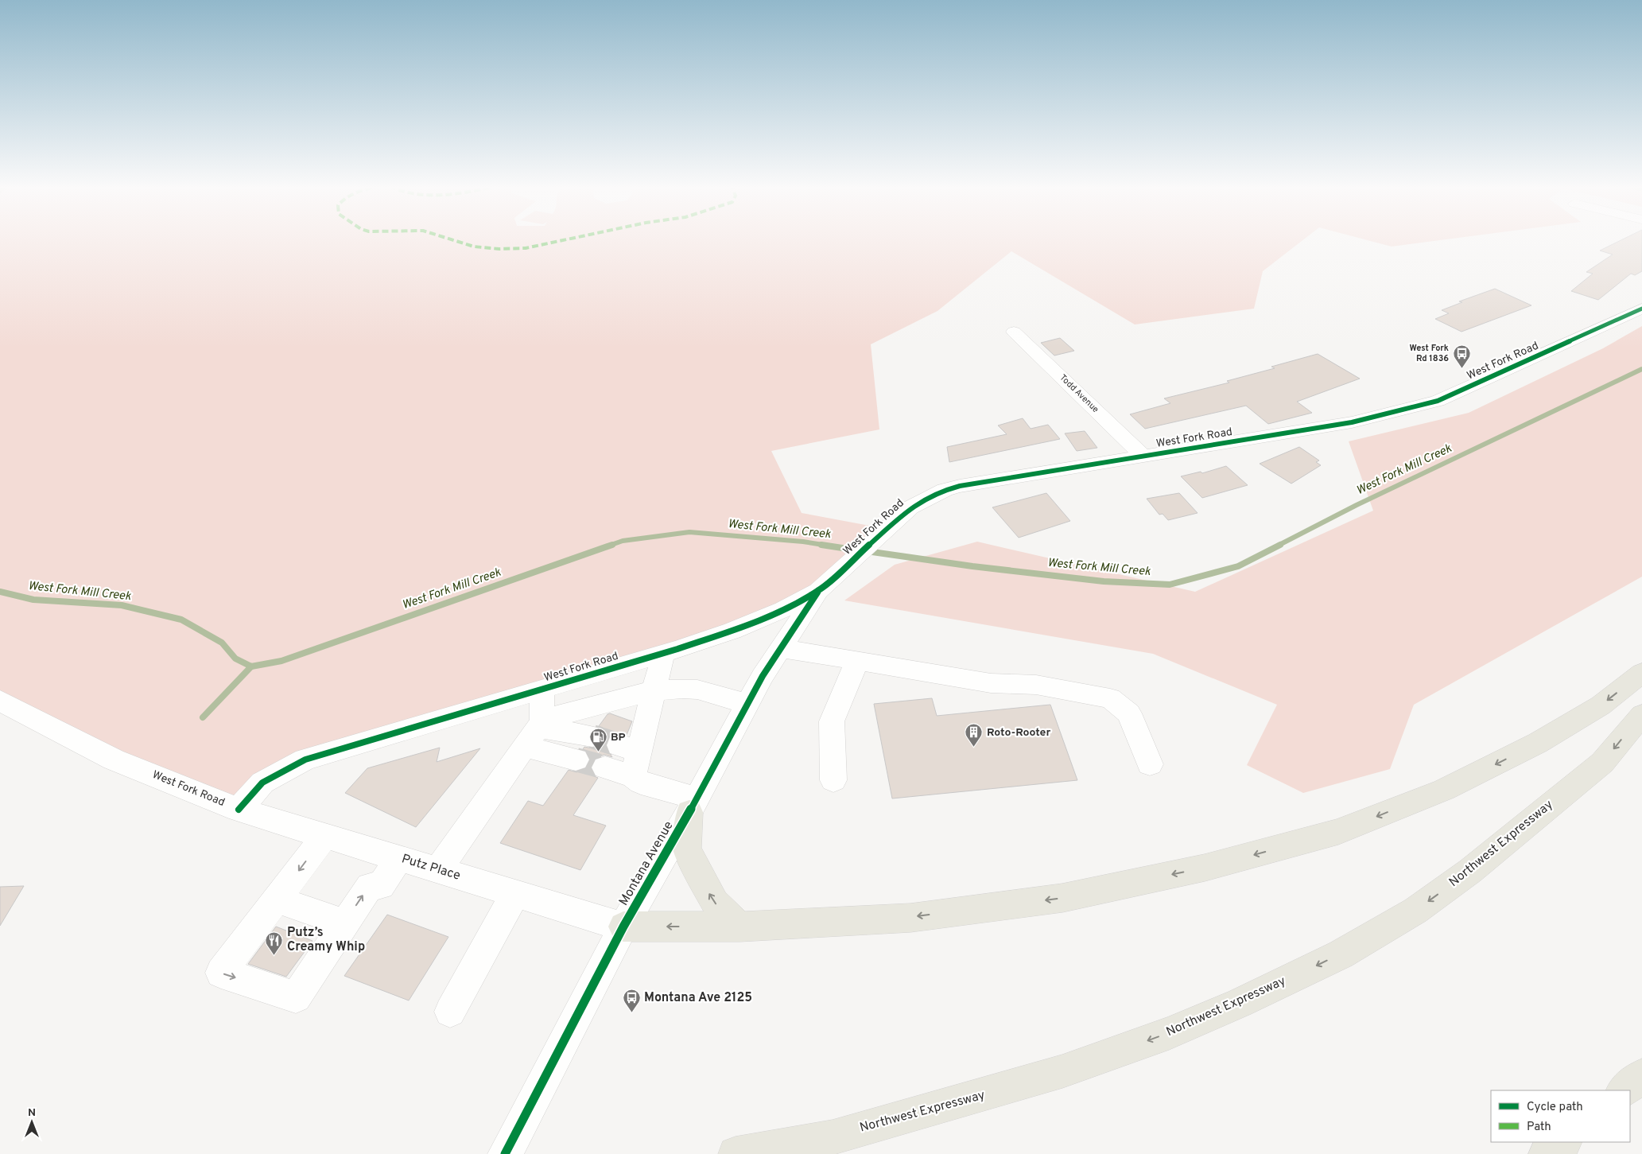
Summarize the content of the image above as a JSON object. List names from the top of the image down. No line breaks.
{"streets":{"highway":["Northwest Expressway"],"street":["West Fork Road","Todd Avenue","Montana Avenue","Putz Place"]},"crossings":[["West Fork Road","Todd Avenue"],["West Fork Road","Montana Avenue"],["West Fork Road","Putz Place"],["Montana Avenue","Putz Place"]],"water":["West Fork Mill Creek"],"places":{"bus stop":["West Fork Rd 1836","Montana Ave 2125"],"building":["Roto-Rooter"],"fuel station":["BP"],"restaurant":["Putz’s Creamy Whip"]},"legend":["Cycle path","Path"],"north":"top"}
